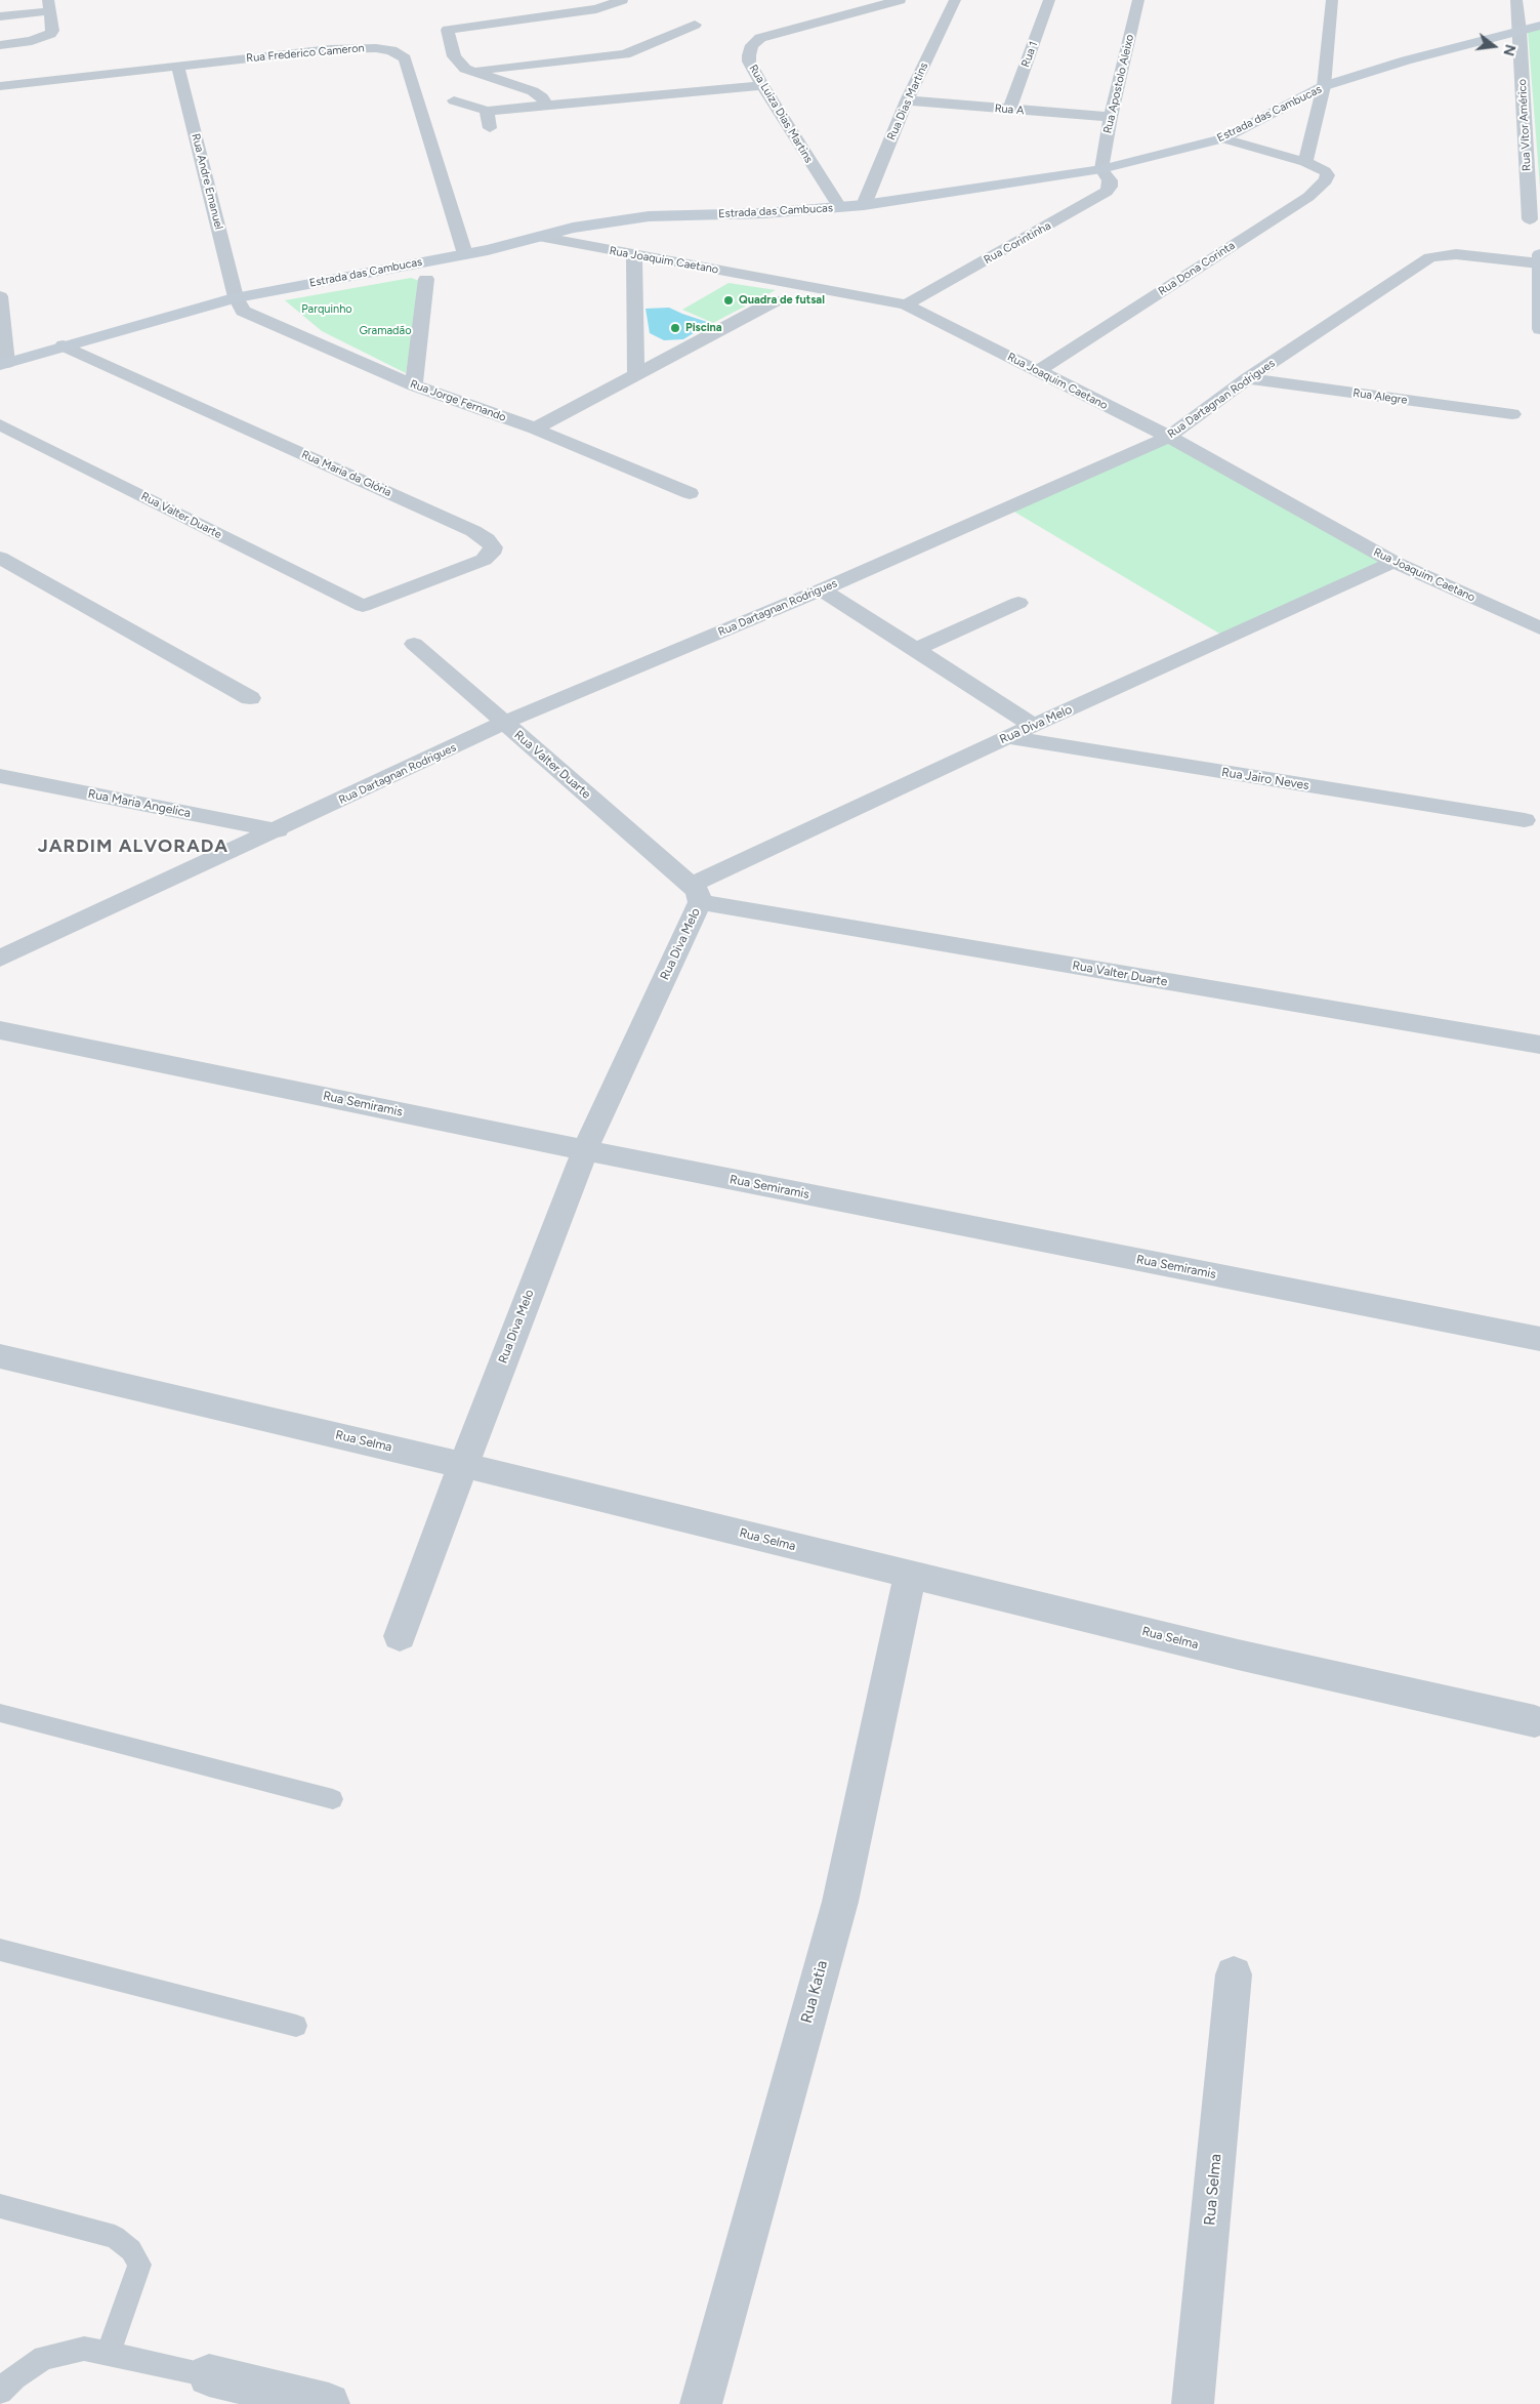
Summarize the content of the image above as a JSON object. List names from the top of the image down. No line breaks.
{"streets":{"street":["Rua Frederico Cameron","Rua 1","Rua Apostolo Aleixo","Rua Dias Martins","Rua A","Rua Luiza Dias Martins","Estrada das Cambucas","Rua Vítor Américo","Rua Andre Emanuel","Rua Corintinha","Rua Joaquim Caetano","Rua Dona Corinta","Rua Alegre","Rua Dartagnan Rodrigues","Rua Jorge Fernando","Rua Maria da Glória","Rua Valter Duarte","Rua Diva Melo","Rua Jairo Neves","Rua Maria Angelica","Rua Semiramis","Rua Selma","Rua Katia"]},"crossings":[["Rua Frederico Cameron","Estrada das Cambucas"],["Rua Frederico Cameron","Rua Andre Emanuel"],["Rua 1","Rua A"],["Rua Apostolo Aleixo","Rua A"],["Rua Apostolo Aleixo","Estrada das Cambucas"],["Rua Apostolo Aleixo","Rua Corintinha"],["Rua Dias Martins","Rua A"],["Rua Dias Martins","Estrada das Cambucas"],["Rua Luiza Dias Martins","Estrada das Cambucas"],["Estrada das Cambucas","Rua Vítor Américo"],["Estrada das Cambucas","Rua Andre Emanuel"],["Estrada das Cambucas","Rua Corintinha"],["Estrada das Cambucas","Rua Joaquim Caetano"],["Estrada das Cambucas","Rua Dona Corinta"],["Estrada das Cambucas","Rua Jorge Fernando"],["Estrada das Cambucas","Rua Maria da Glória"],["Rua Andre Emanuel","Rua Jorge Fernando"],["Rua Corintinha","Rua Joaquim Caetano"],["Rua Joaquim Caetano","Rua Dona Corinta"],["Rua Joaquim Caetano","Rua Dartagnan Rodrigues"],["Rua Joaquim Caetano","Rua Diva Melo"],["Rua Alegre","Rua Dartagnan Rodrigues"],["Rua Dartagnan Rodrigues","Rua Valter Duarte"],["Rua Dartagnan Rodrigues","Rua Maria Angelica"],["Rua Maria da Glória","Rua Valter Duarte"],["Rua Valter Duarte","Rua Diva Melo"],["Rua Diva Melo","Rua Jairo Neves"],["Rua Diva Melo","Rua Semiramis"],["Rua Diva Melo","Rua Selma"],["Rua Selma","Rua Katia"]],"districts":["JARDIM ALVORADA"],"parks":["Parquinho","Gramadão"],"places":["Quadra de futsal","Piscina"],"north":"right"}
